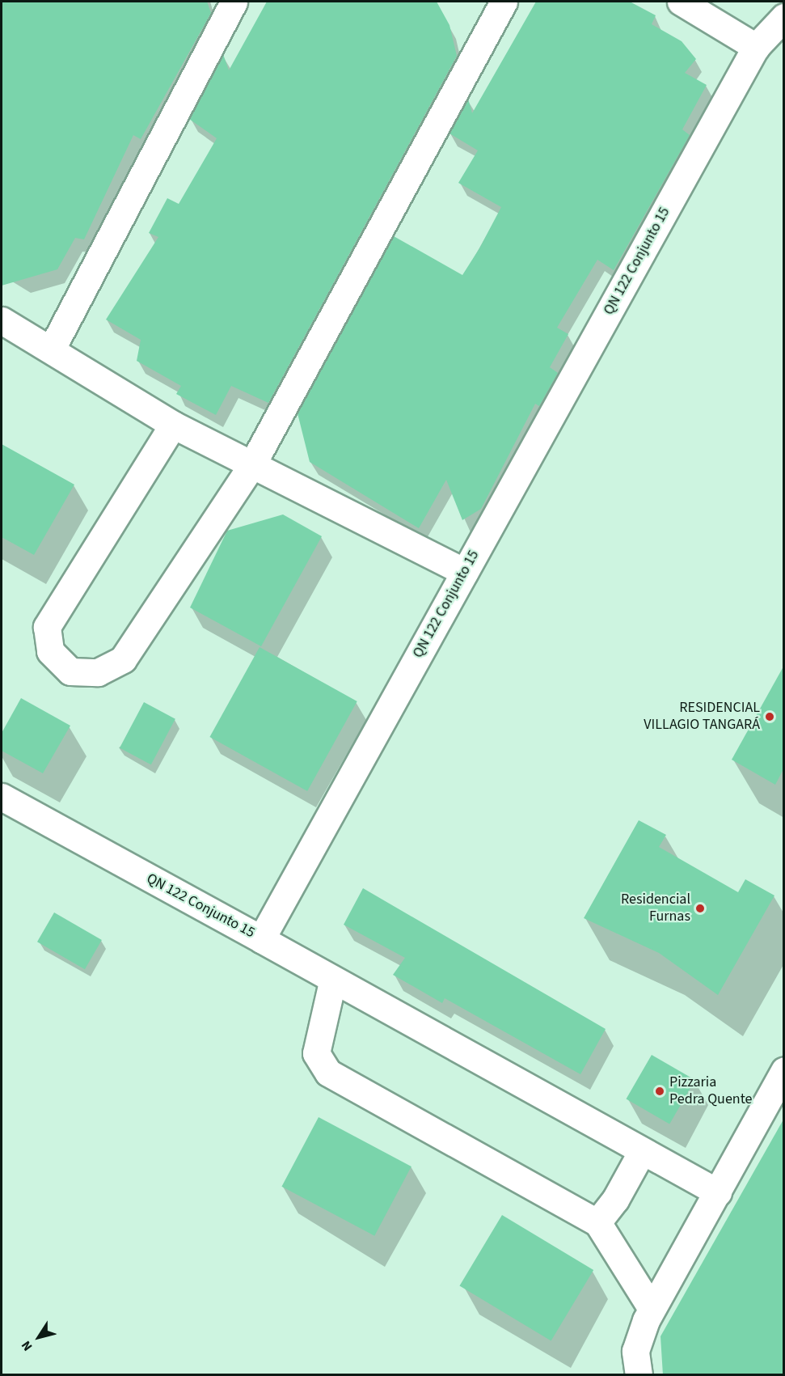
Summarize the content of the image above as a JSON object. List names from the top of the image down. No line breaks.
{"streets":{"street":["QN 122 Conjunto 15"]},"places":["RESIDENCIAL VILLAGIO TANGARÁ","Residencial Furnas","Pizzaria Pedra Quente"],"north":"bottom left"}
